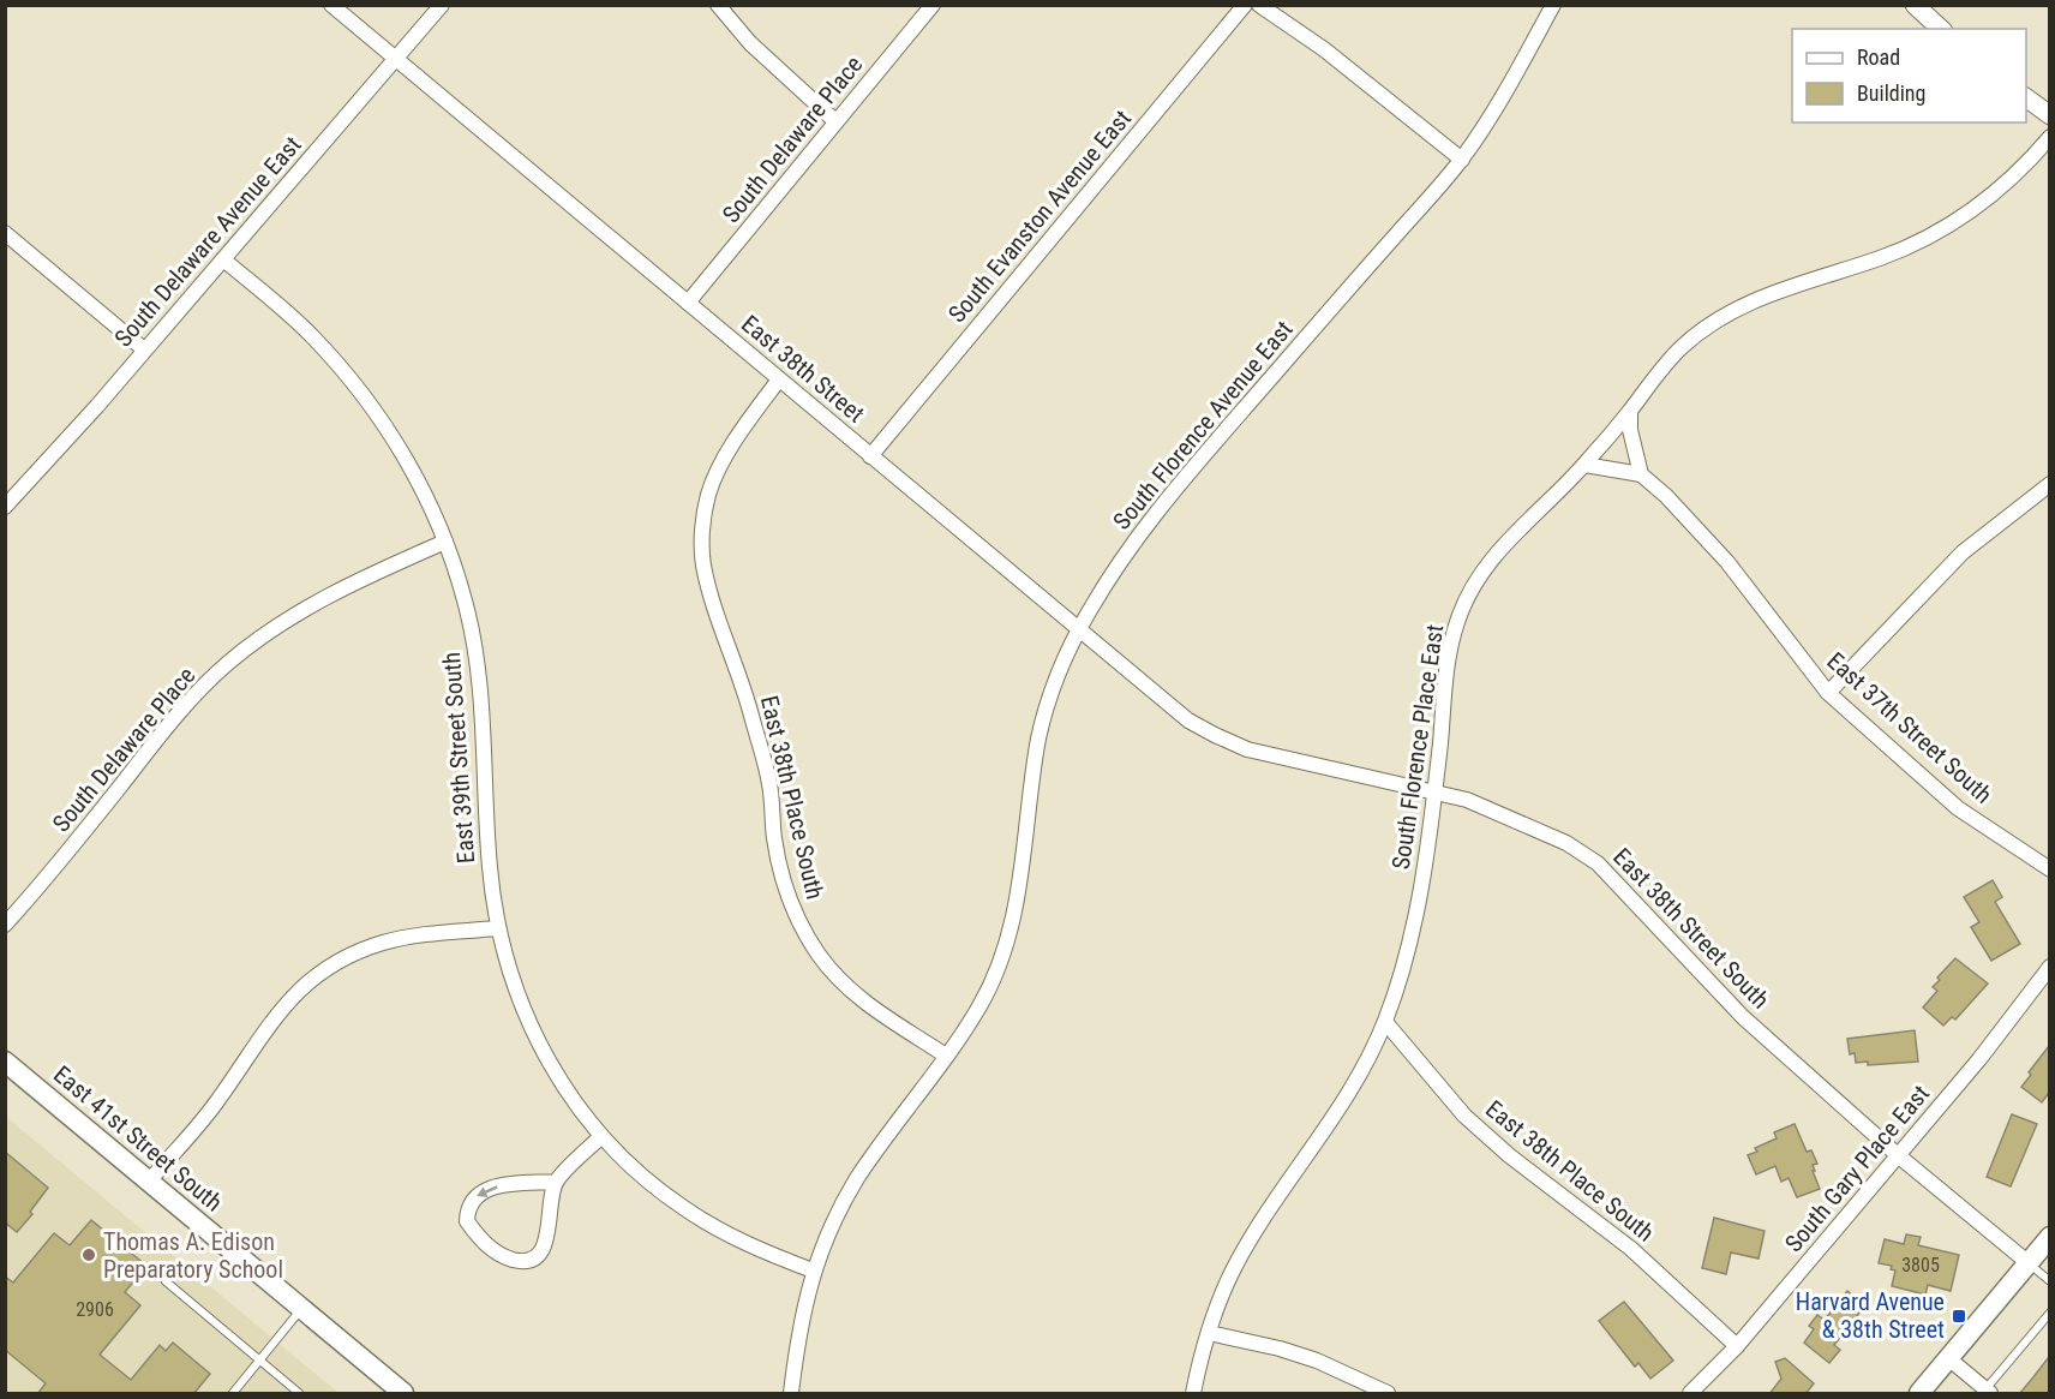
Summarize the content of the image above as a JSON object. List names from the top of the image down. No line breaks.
{"streets":{"main road":["East 41st Street South"],"street":["South Delaware Place","South Evanston Avenue East","South Delaware Avenue East","East 38th Street","South Florence Avenue East","East 37th Street South","South Florence Place East","East 39th Street South","East 38th Place South","East 38th Street South","South Gary Place East"]},"crossings":[["South Delaware Place","East 38th Street"],["South Delaware Place","East 39th Street South"],["South Evanston Avenue East","East 38th Street"],["South Delaware Avenue East","East 38th Street"],["South Delaware Avenue East","East 39th Street South"],["East 38th Street","South Florence Avenue East"],["East 38th Street","East 38th Place South"],["East 38th Street","East 38th Street South"],["South Florence Avenue East","East 39th Street South"],["South Florence Avenue East","East 38th Place South"],["South Florence Place East","East 38th Place South"],["South Florence Place East","East 38th Street South"],["East 38th Place South","South Gary Place East"],["East 38th Street South","South Gary Place East"]],"places":{"other":["Thomas A. Edison Preparatory School"],"transit":["Harvard Avenue & 38th Street"]},"house_numbers":["3805","2906"],"legend":["Road","Building"]}
